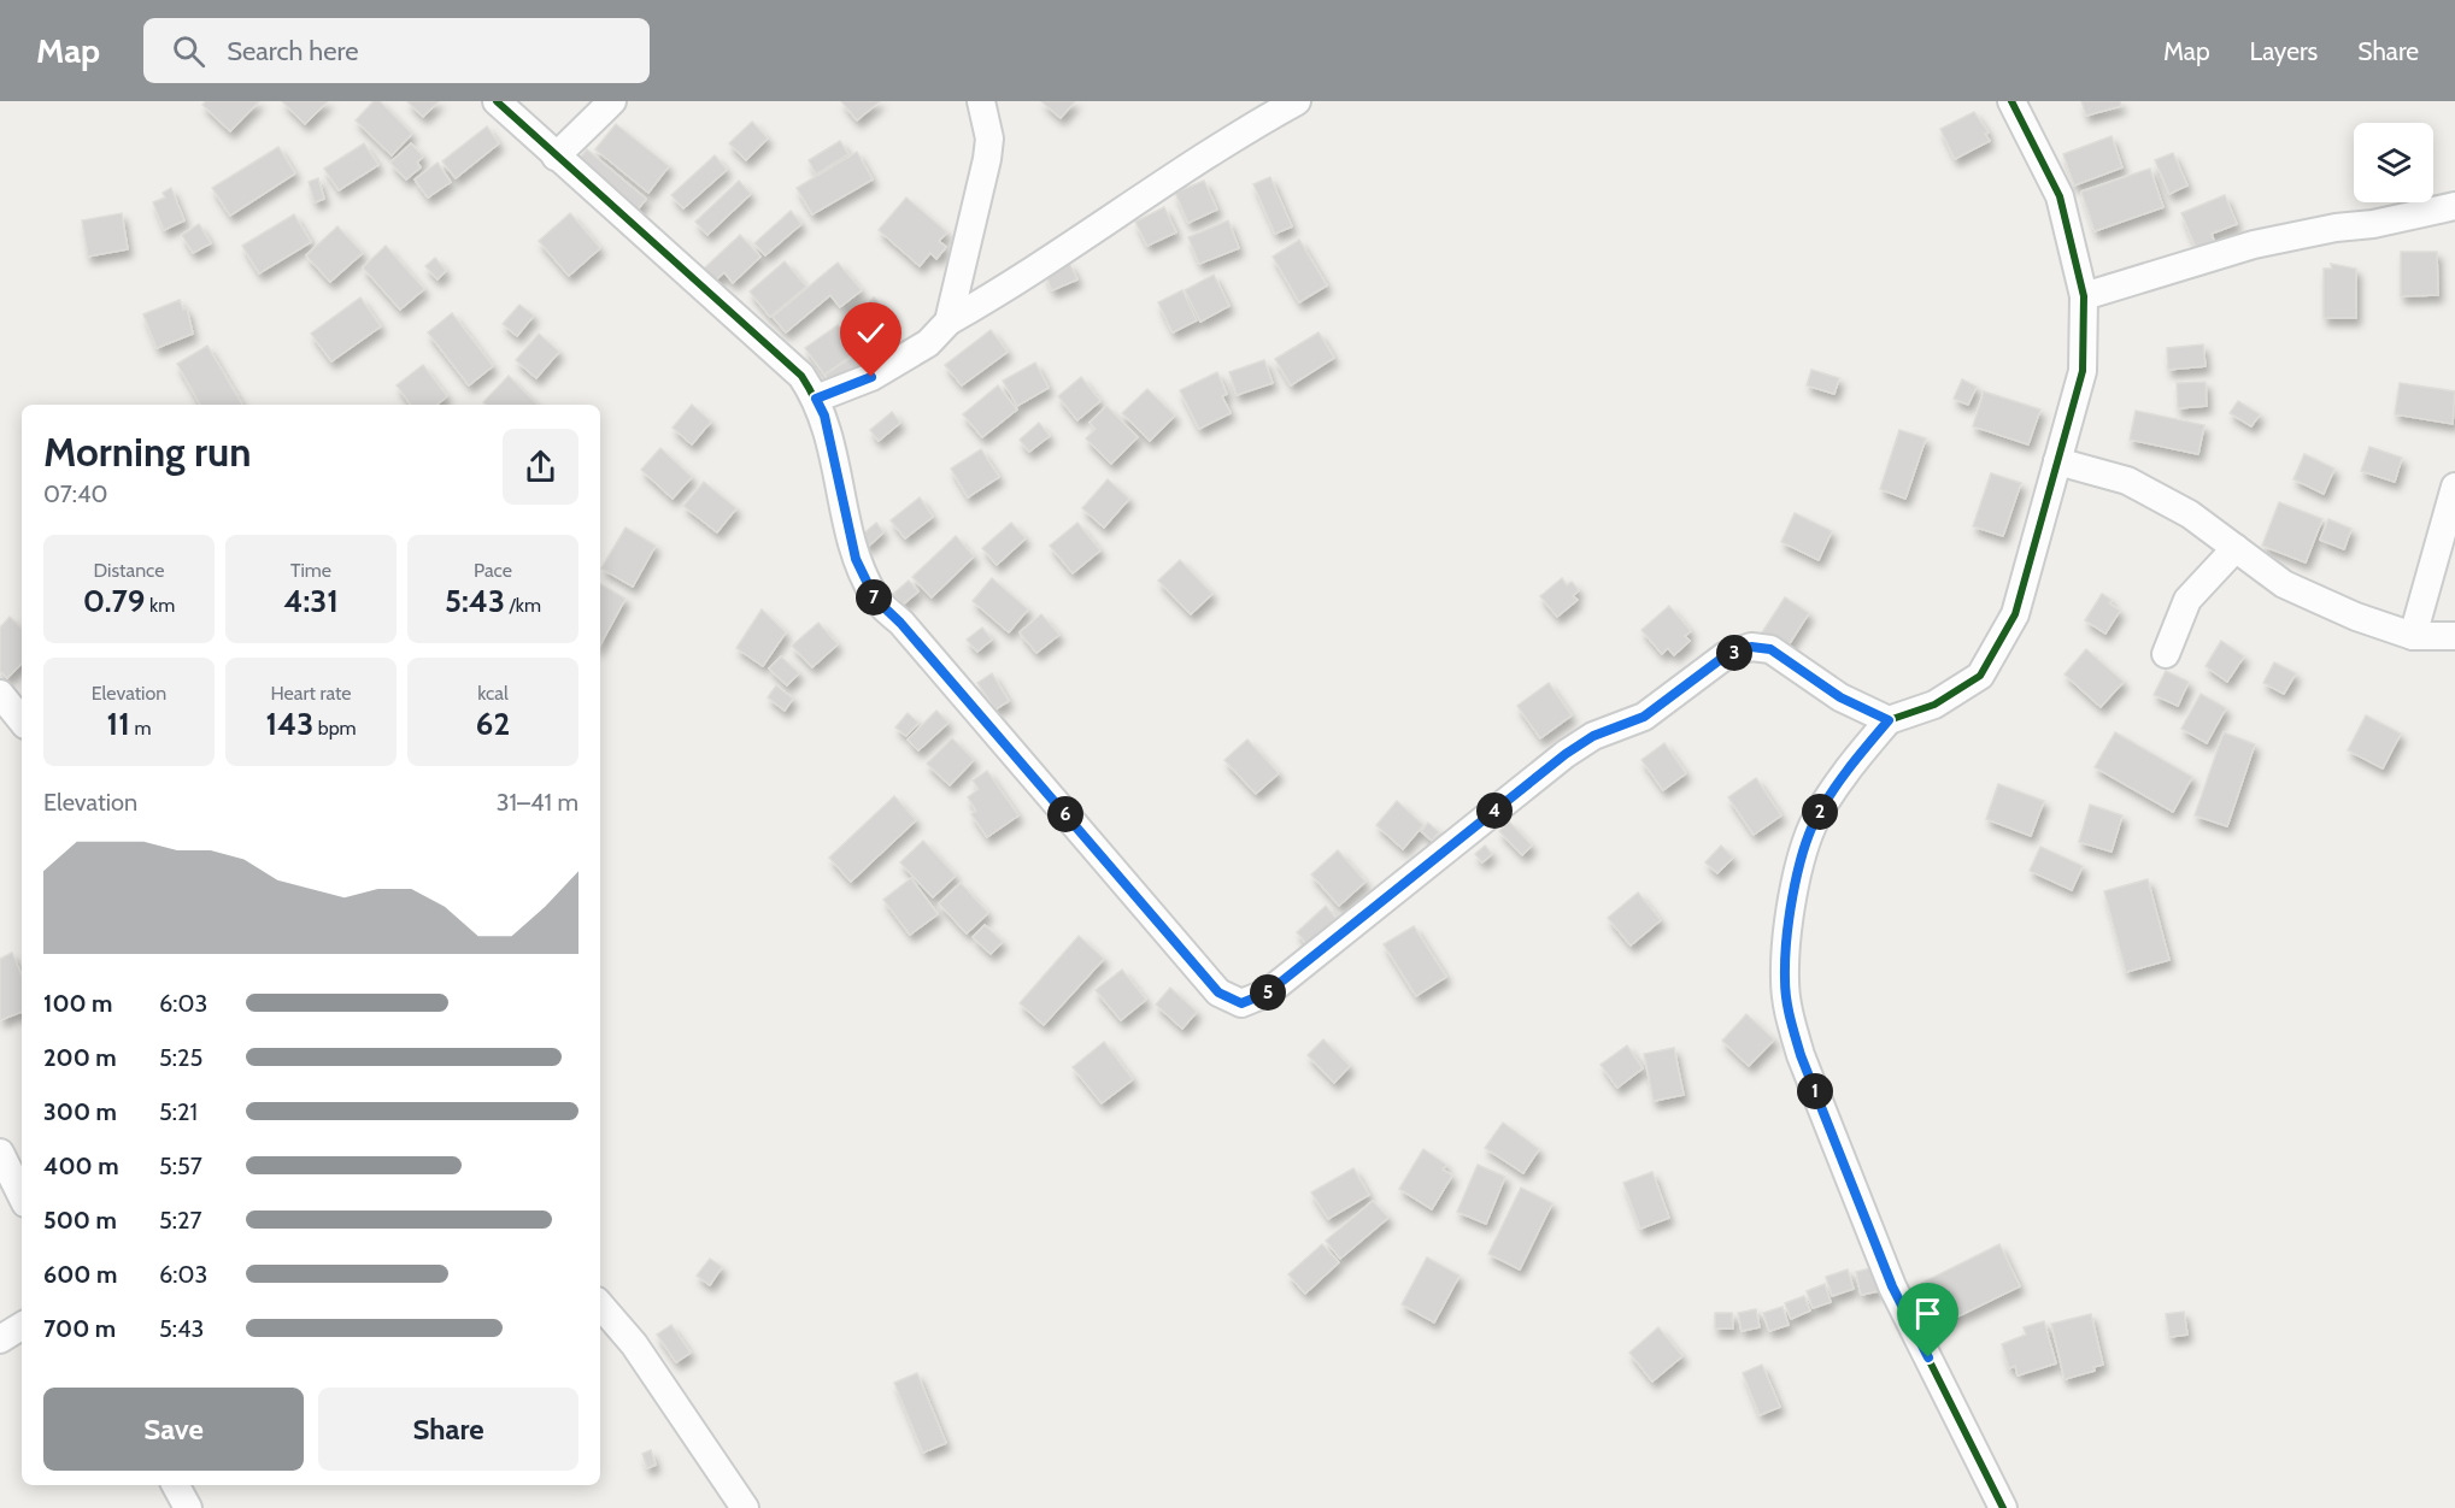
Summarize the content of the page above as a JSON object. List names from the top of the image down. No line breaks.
{"page":{"header":"Map","search":"Search here","nav":["Map","Layers","Share"],"heading":["Morning run","07:40"],"stats":[["Distance","0.79 km"],["Time","4:31"],["Pace","5:43 /km"],["Elevation","11 m"],["Heart rate","143 bpm"],["kcal","62"]],"pins":["7","3","4","2","6","5","1"],"chart":["Elevation","31–41 m"],"list":[{"name":"100 m","note":"6:03"},{"name":"200 m","note":"5:25"},{"name":"300 m","note":"5:21"},{"name":"400 m","note":"5:57"},{"name":"500 m","note":"5:27"},{"name":"600 m","note":"6:03"},{"name":"700 m","note":"5:43"}],"buttons":["Save","Share"]}}
